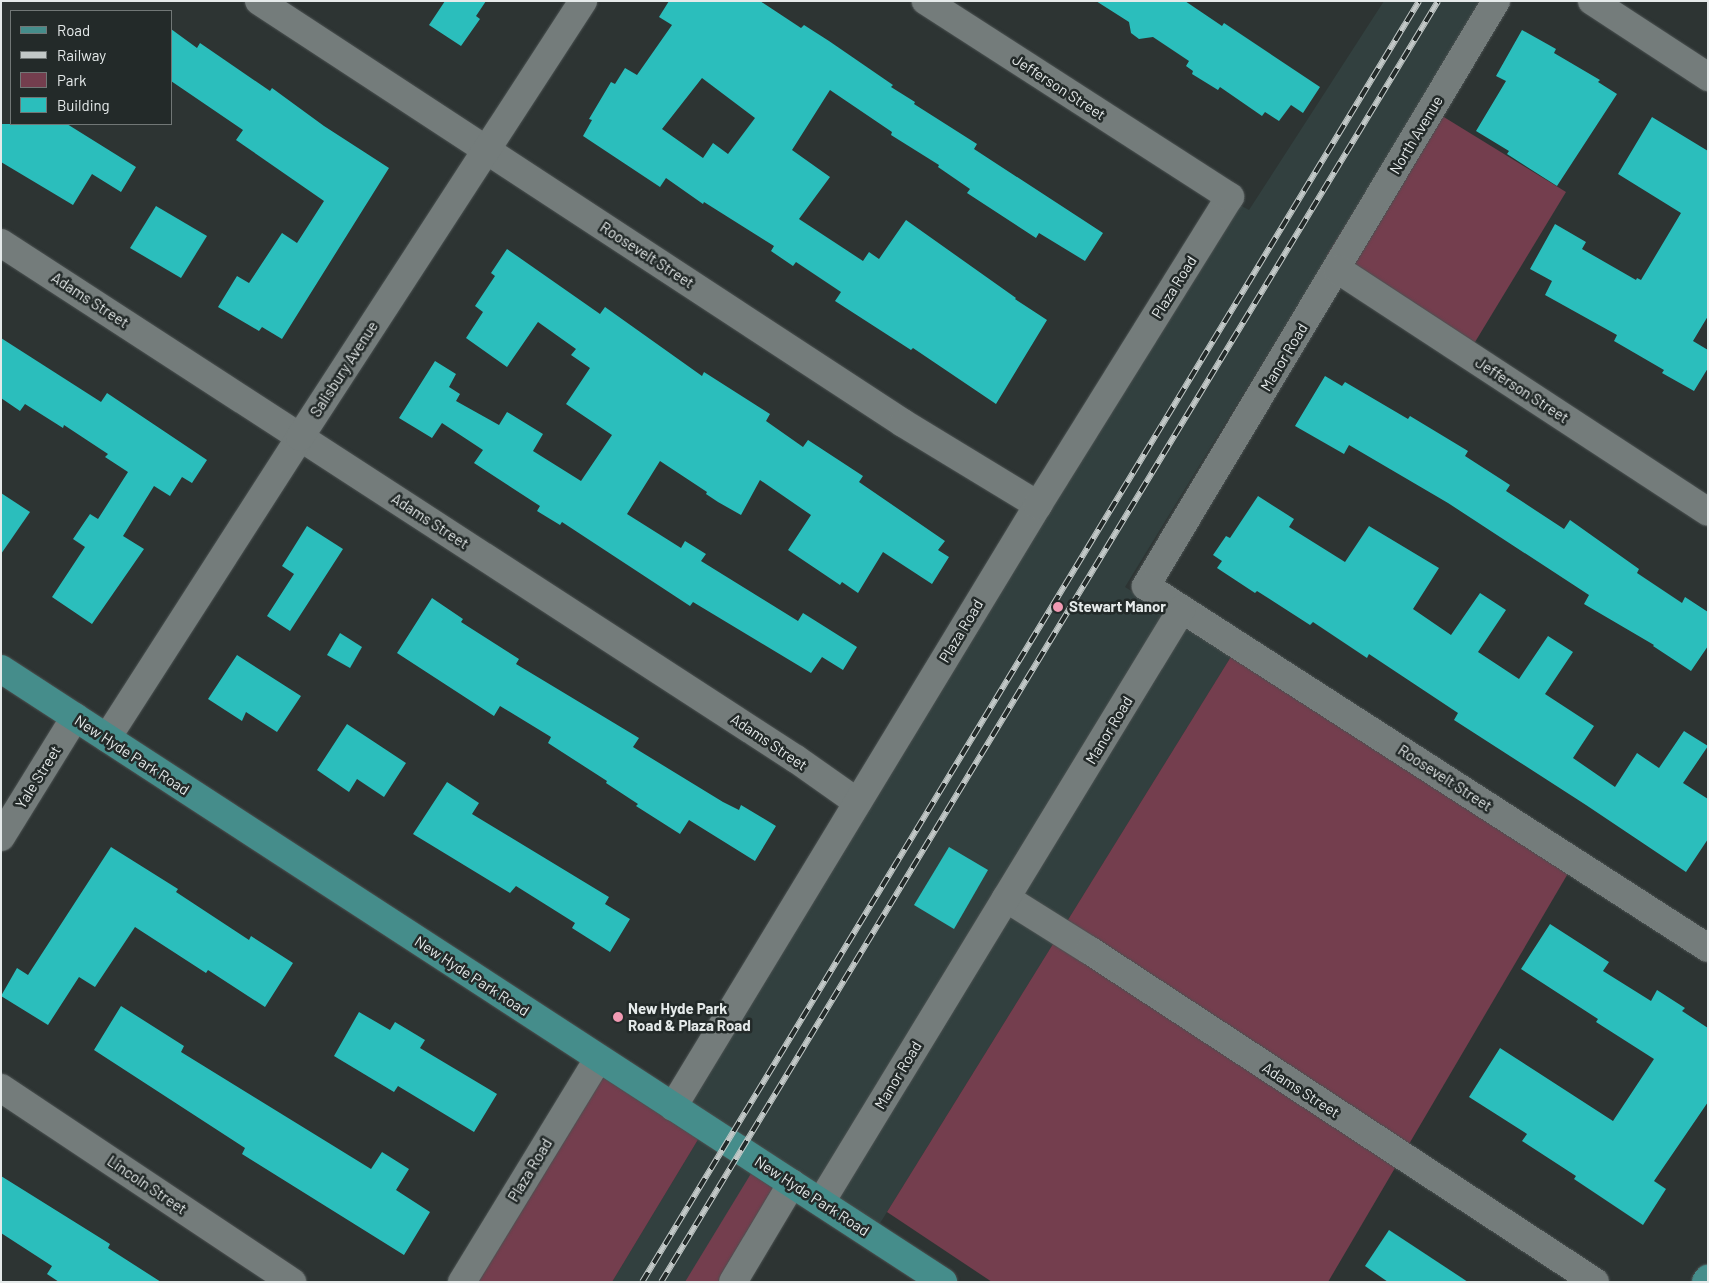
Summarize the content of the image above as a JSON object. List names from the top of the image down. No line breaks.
{"streets":{"main road":["New Hyde Park Road"],"street":["Jefferson Street","North Avenue","Roosevelt Street","Plaza Road","Adams Street","Manor Road","Salisbury Avenue","Yale Street","Lincoln Street"]},"crossings":[["Jefferson Street","North Avenue"],["Jefferson Street","Plaza Road"],["Jefferson Street","Manor Road"],["North Avenue","Manor Road"],["Roosevelt Street","Plaza Road"],["Roosevelt Street","Manor Road"],["Roosevelt Street","Salisbury Avenue"],["Plaza Road","Adams Street"],["Plaza Road","New Hyde Park Road"],["Adams Street","Manor Road"],["Adams Street","Salisbury Avenue"],["Manor Road","New Hyde Park Road"],["Salisbury Avenue","New Hyde Park Road"],["New Hyde Park Road","Yale Street"]],"places":["Stewart Manor","New Hyde Park Road & Plaza Road"],"legend":["Road","Railway","Park","Building"]}
